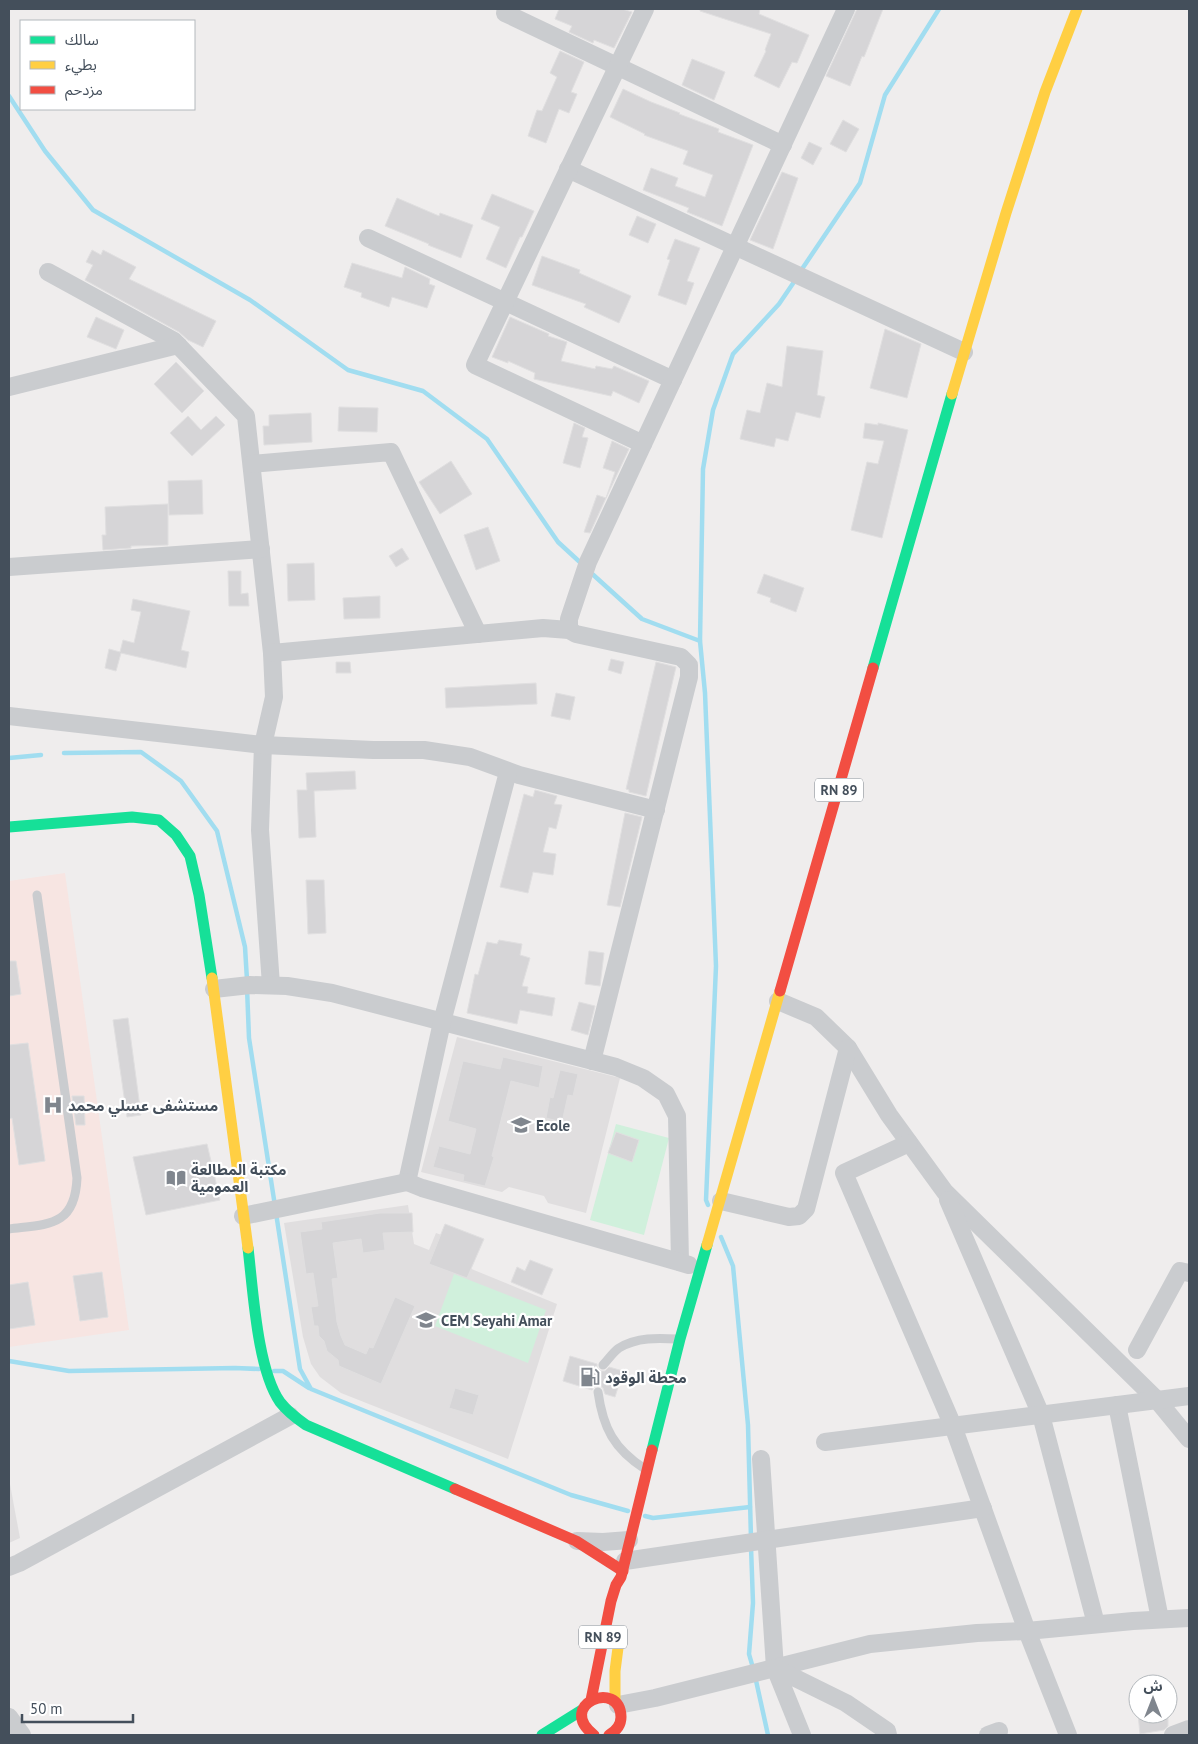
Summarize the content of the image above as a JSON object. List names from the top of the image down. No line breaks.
{"streets":{"main road":["RN 89"]},"places":{"hospital":["مستشفى عسلي محمد"],"school or university":["Ecole","CEM Seyahi Amar"],"library":["مكتبة المطالعة العمومية"],"fuel station":["محطة الوقود"]},"legend":["سالك","بطيء","مزدحم"],"scale_bar":"50 m","north":"top"}
